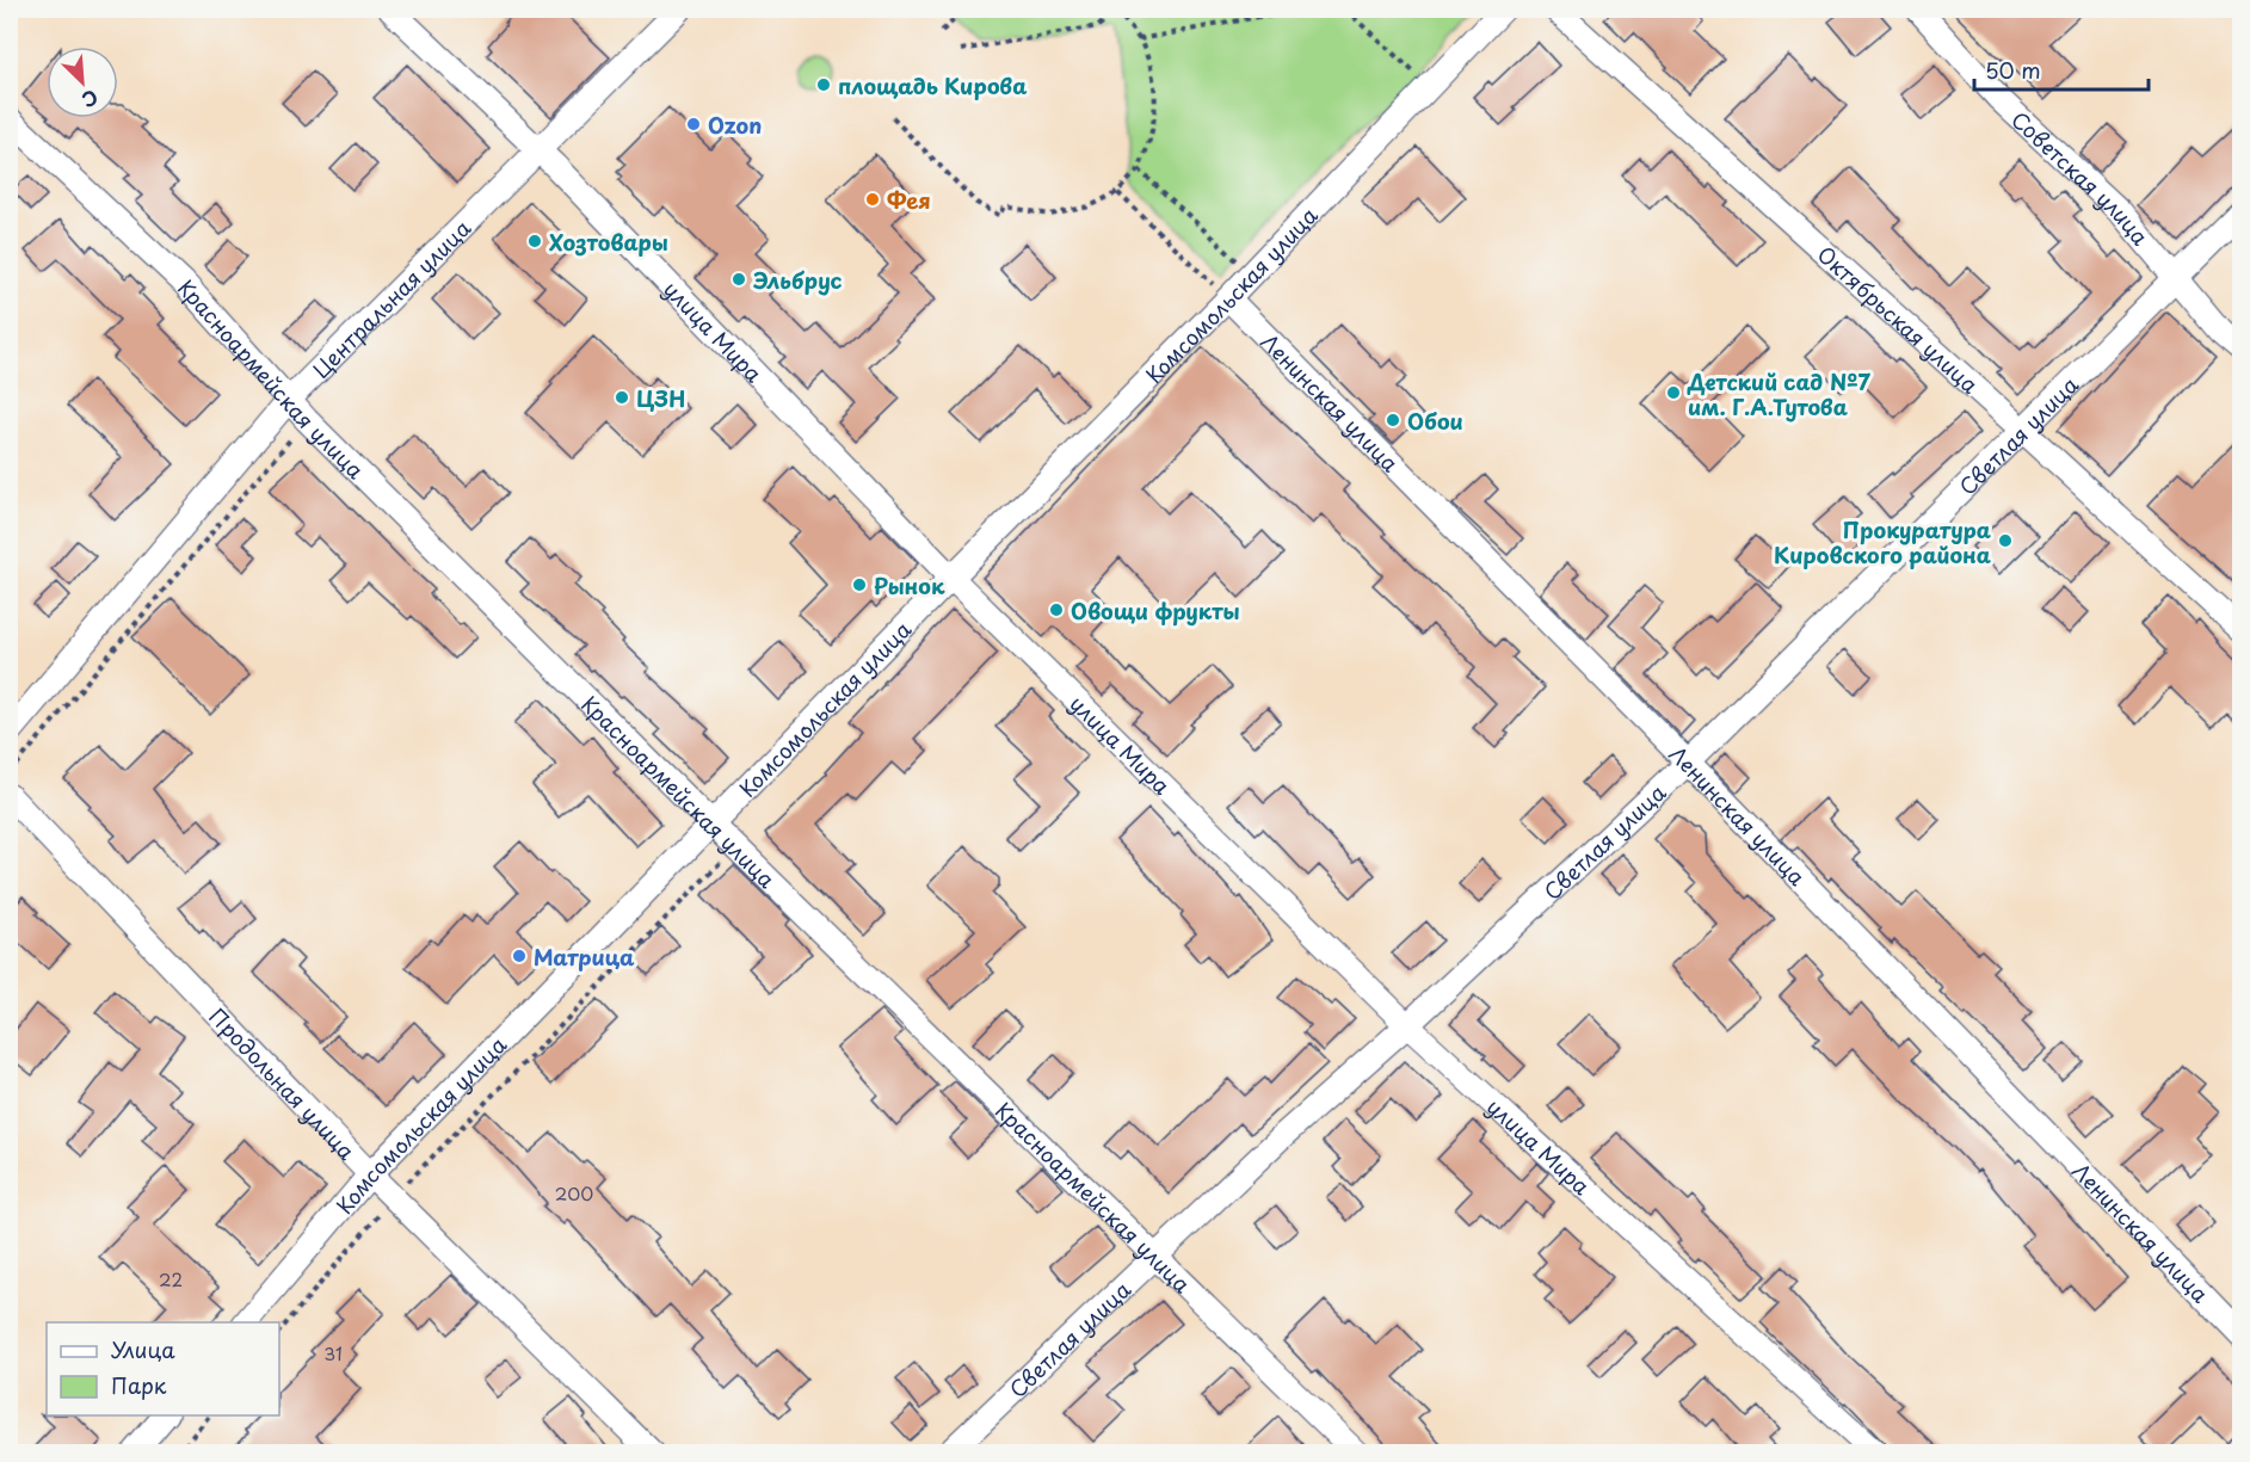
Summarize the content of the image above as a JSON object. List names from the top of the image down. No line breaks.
{"streets":{"street":["Советская улица","Комсомольская улица","Центральная улица","Октябрьская улица","улица Мира","Красноармейская улица","Ленинская улица","Светлая улица","Продольная улица"]},"crossings":[["Советская улица","Светлая улица"],["Комсомольская улица","улица Мира"],["Комсомольская улица","Красноармейская улица"],["Комсомольская улица","Ленинская улица"],["Комсомольская улица","Продольная улица"],["Центральная улица","улица Мира"],["Центральная улица","Красноармейская улица"],["Октябрьская улица","Светлая улица"],["улица Мира","Светлая улица"],["Красноармейская улица","Светлая улица"],["Ленинская улица","Светлая улица"]],"places":["площадь Кирова","Ozon","Фея","Хозтовары","Эльбрус","Детский сад №7 им. Г.А.Тутова","ЦЗН","Обои","Прокуратура Кировского района","Рынок","Овощи фрукты","Матрица"],"house_numbers":["200","22","31"],"legend":["Улица","Парк"],"scale_bar":"50 m","north":"bottom right"}
